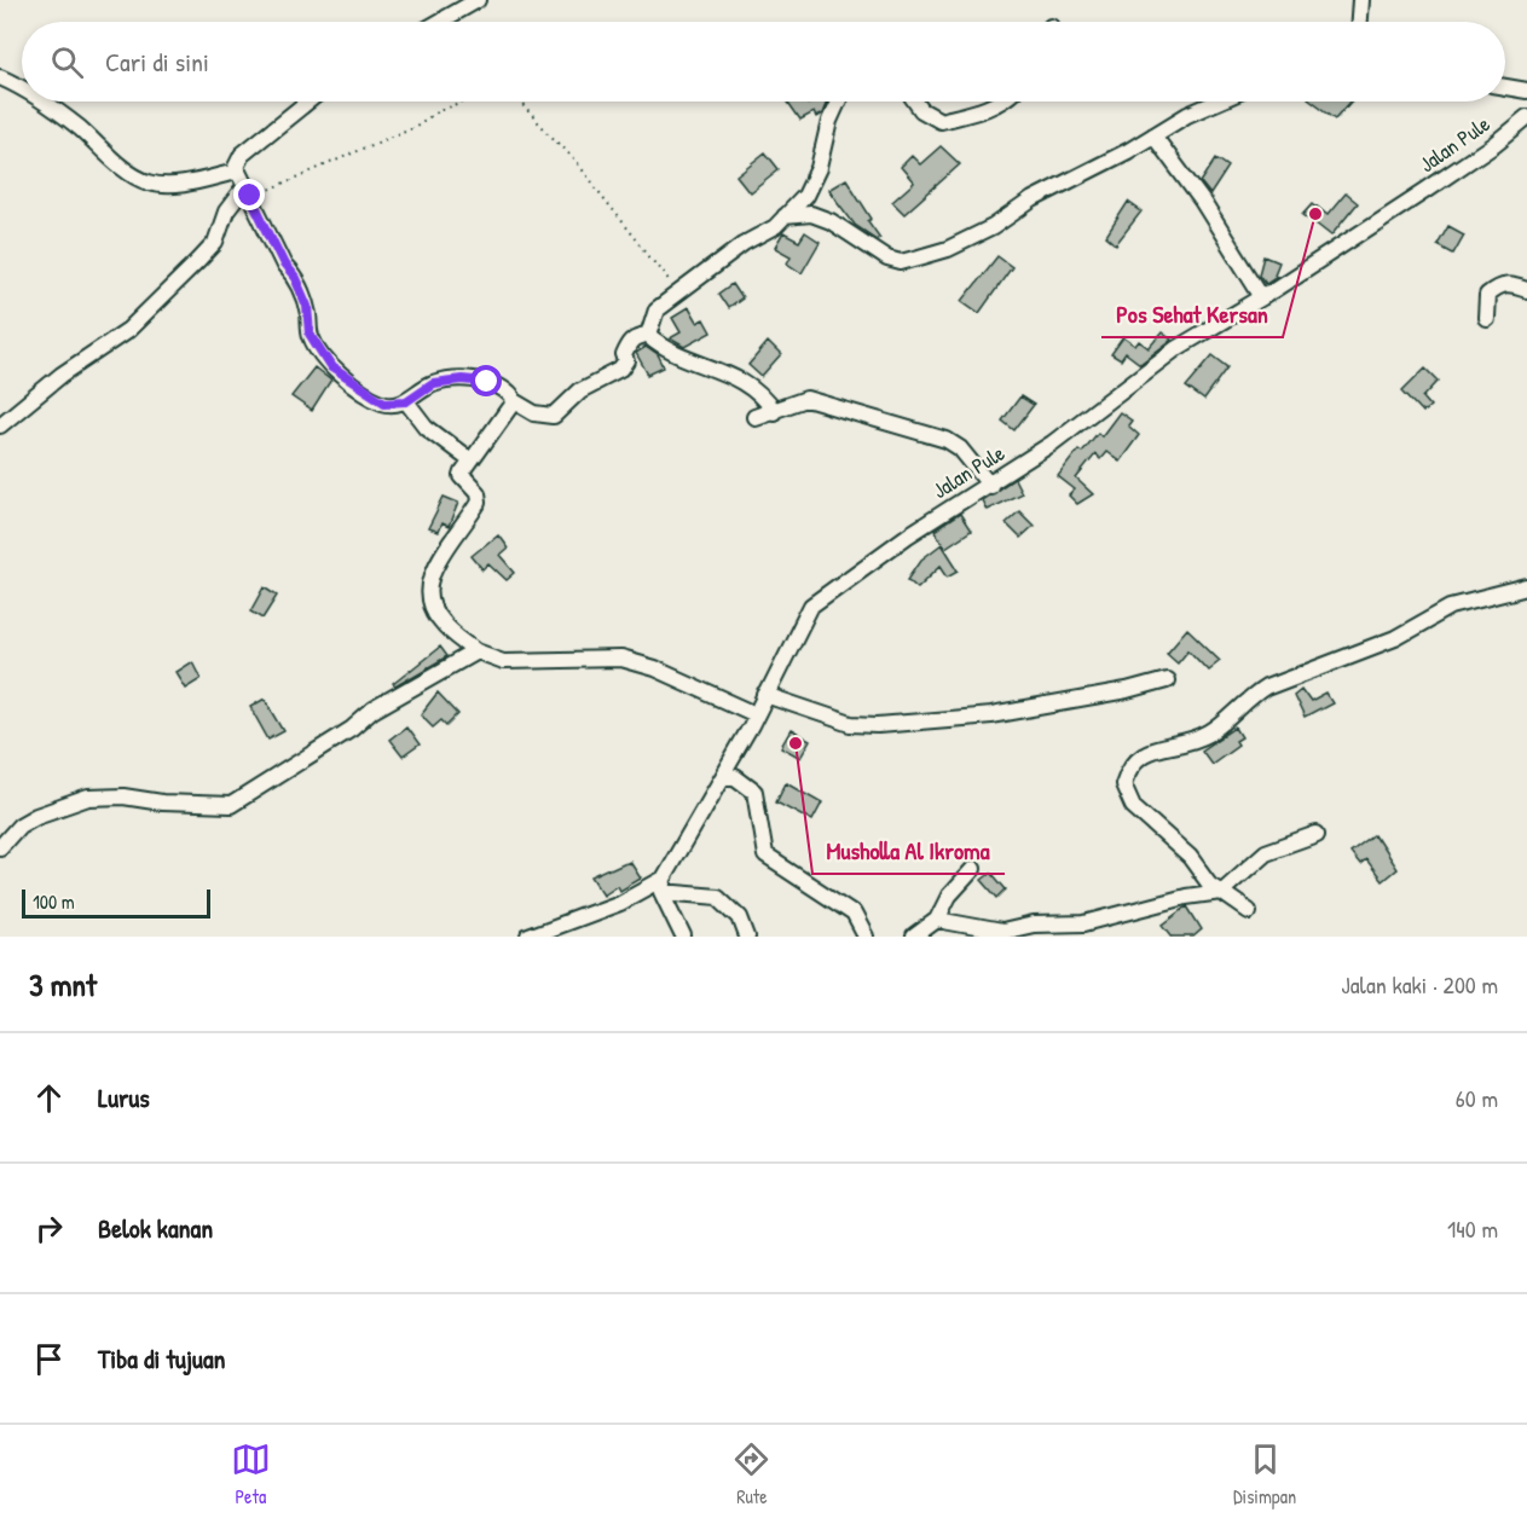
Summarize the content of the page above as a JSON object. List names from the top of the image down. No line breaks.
{"streets":{"street":["Jalan Pule"]},"places":["Pos Sehat Kersan","Musholla Al Ikroma"],"scale_bar":"100 m","page":{"search":"Cari di sini","scale":"100 m","heading":["3 mnt","Jalan kaki · 200 m"],"list":[["Lurus","60 m"],["Belok kanan","140 m"],"Tiba di tujuan"],"nav":["Peta","Rute","Disimpan"]}}
